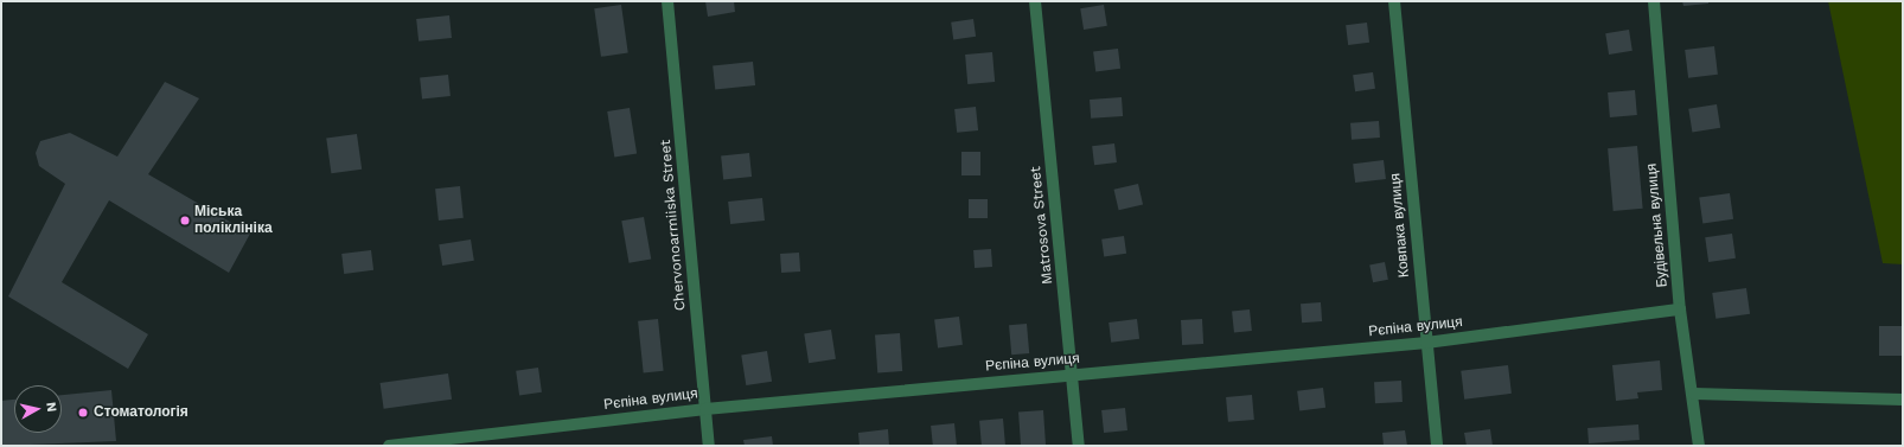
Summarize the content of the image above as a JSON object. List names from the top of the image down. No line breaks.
{"streets":{"street":["Chervonoarmiiska Street","Matrosova Street","Ковпака вулиця","Будівельна вулиця","Рєпіна вулиця"]},"crossings":[["Chervonoarmiiska Street","Рєпіна вулиця"],["Matrosova Street","Рєпіна вулиця"],["Ковпака вулиця","Рєпіна вулиця"],["Будівельна вулиця","Рєпіна вулиця"]],"places":["Міська поліклініка","Стоматологія"],"north":"right"}
